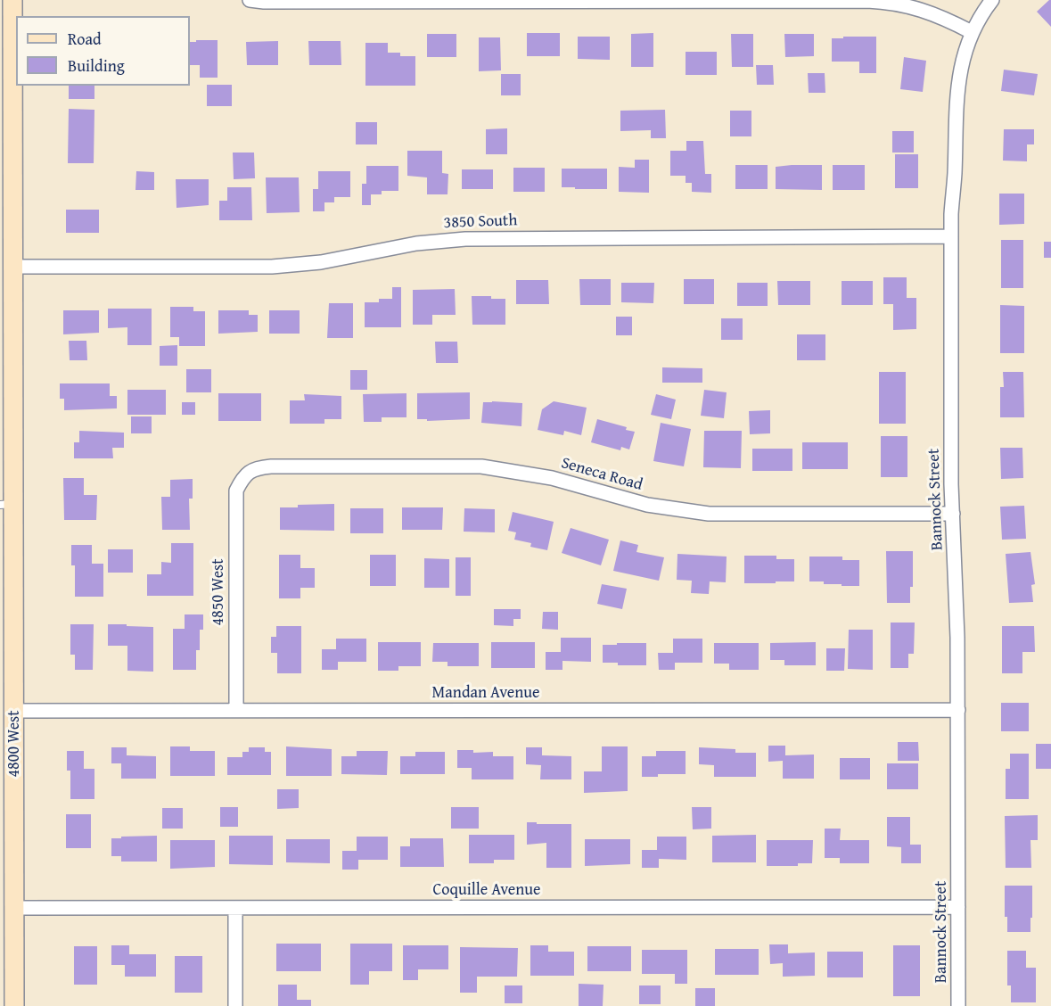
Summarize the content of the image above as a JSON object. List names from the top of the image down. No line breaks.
{"streets":{"main road":["4800 West"],"street":["3850 South","Seneca Road","Bannock Street","4850 West","Mandan Avenue","Coquille Avenue"]},"crossings":[["3850 South","Bannock Street"],["3850 South","4800 West"],["Seneca Road","Bannock Street"],["Seneca Road","4850 West"],["Bannock Street","Mandan Avenue"],["Bannock Street","Coquille Avenue"],["4850 West","Mandan Avenue"],["Mandan Avenue","4800 West"],["4800 West","Coquille Avenue"]],"legend":["Road","Building"]}
